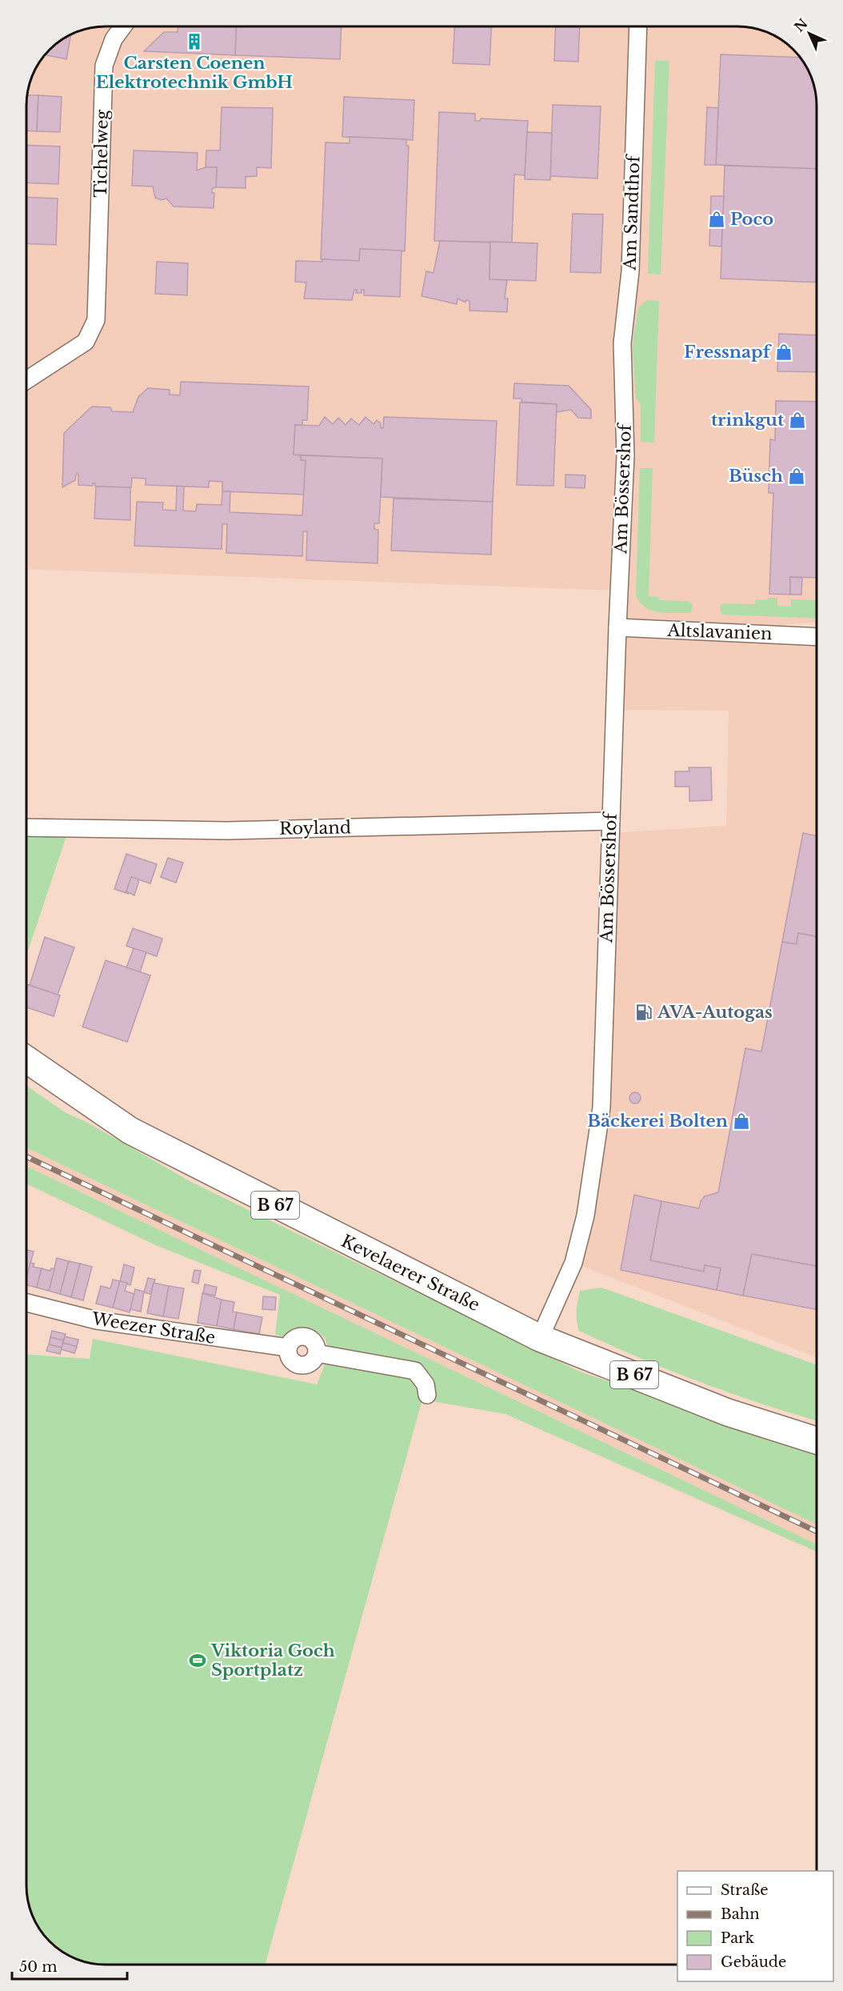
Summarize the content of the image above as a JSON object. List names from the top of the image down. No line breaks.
{"streets":{"main road":["B 67","Kevelaerer Straße"],"street":["Tichelweg","Am Sandthof","Am Bössershof","Altslavanien","Royland","Weezer Straße"]},"crossings":[["Am Sandthof","Am Bössershof"],["Am Bössershof","Altslavanien"],["Am Bössershof","Royland"],["Am Bössershof","Kevelaerer Straße"]],"places":{"building":["Carsten Coenen Elektrotechnik GmbH"],"shop":["Poco","Fressnapf","trinkgut","Büsch","Bäckerei Bolten"],"fuel station":["AVA-Autogas"],"sports":["Viktoria Goch Sportplatz"]},"legend":["Straße","Bahn","Park","Gebäude"],"scale_bar":"50 m","north":"top left"}
